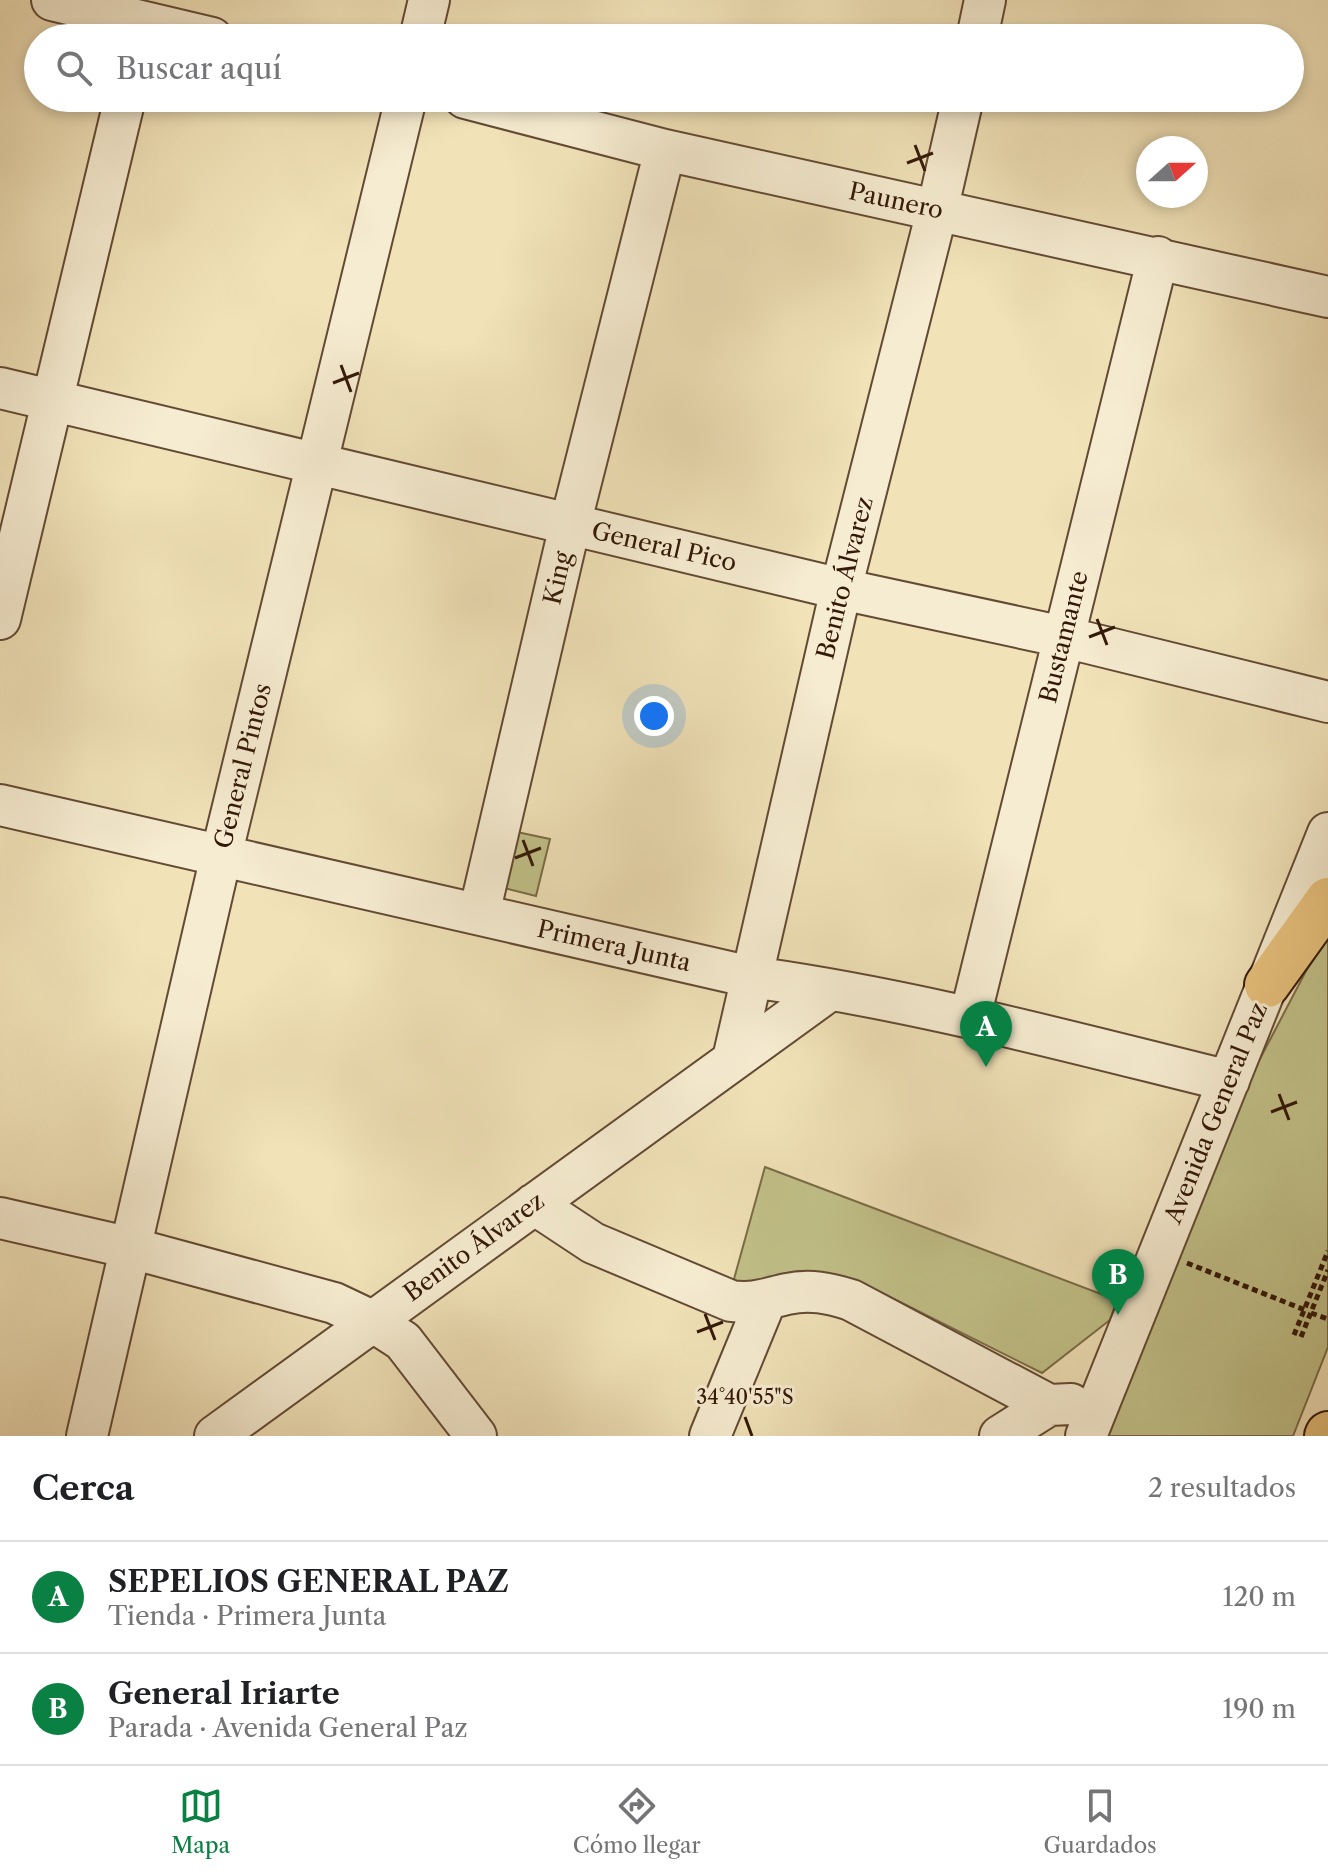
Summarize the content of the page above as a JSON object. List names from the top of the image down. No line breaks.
{"streets":{"street":["Paunero","General Pico","King","Benito Álvarez","Bustamante","General Pintos","Primera Junta","Avenida General Paz"]},"crossings":[["Paunero","King"],["Paunero","Benito Álvarez"],["Paunero","Bustamante"],["General Pico","King"],["General Pico","Benito Álvarez"],["General Pico","Bustamante"],["General Pico","General Pintos"],["King","Primera Junta"],["Benito Álvarez","Primera Junta"],["Bustamante","Primera Junta"],["General Pintos","Primera Junta"],["Primera Junta","Avenida General Paz"]],"north":"right","page":{"search":"Buscar aquí","pins":["A","B"],"heading":["Cerca","2 resultados"],"list":[{"mark":"A","name":"SEPELIOS GENERAL PAZ","note":"Tienda · Primera Junta","value":"120 m"},{"mark":"B","name":"General Iriarte","note":"Parada · Avenida General Paz","value":"190 m"}],"nav":["Mapa","Cómo llegar","Guardados"]},"coordinates":["34°40'55\"S"]}
